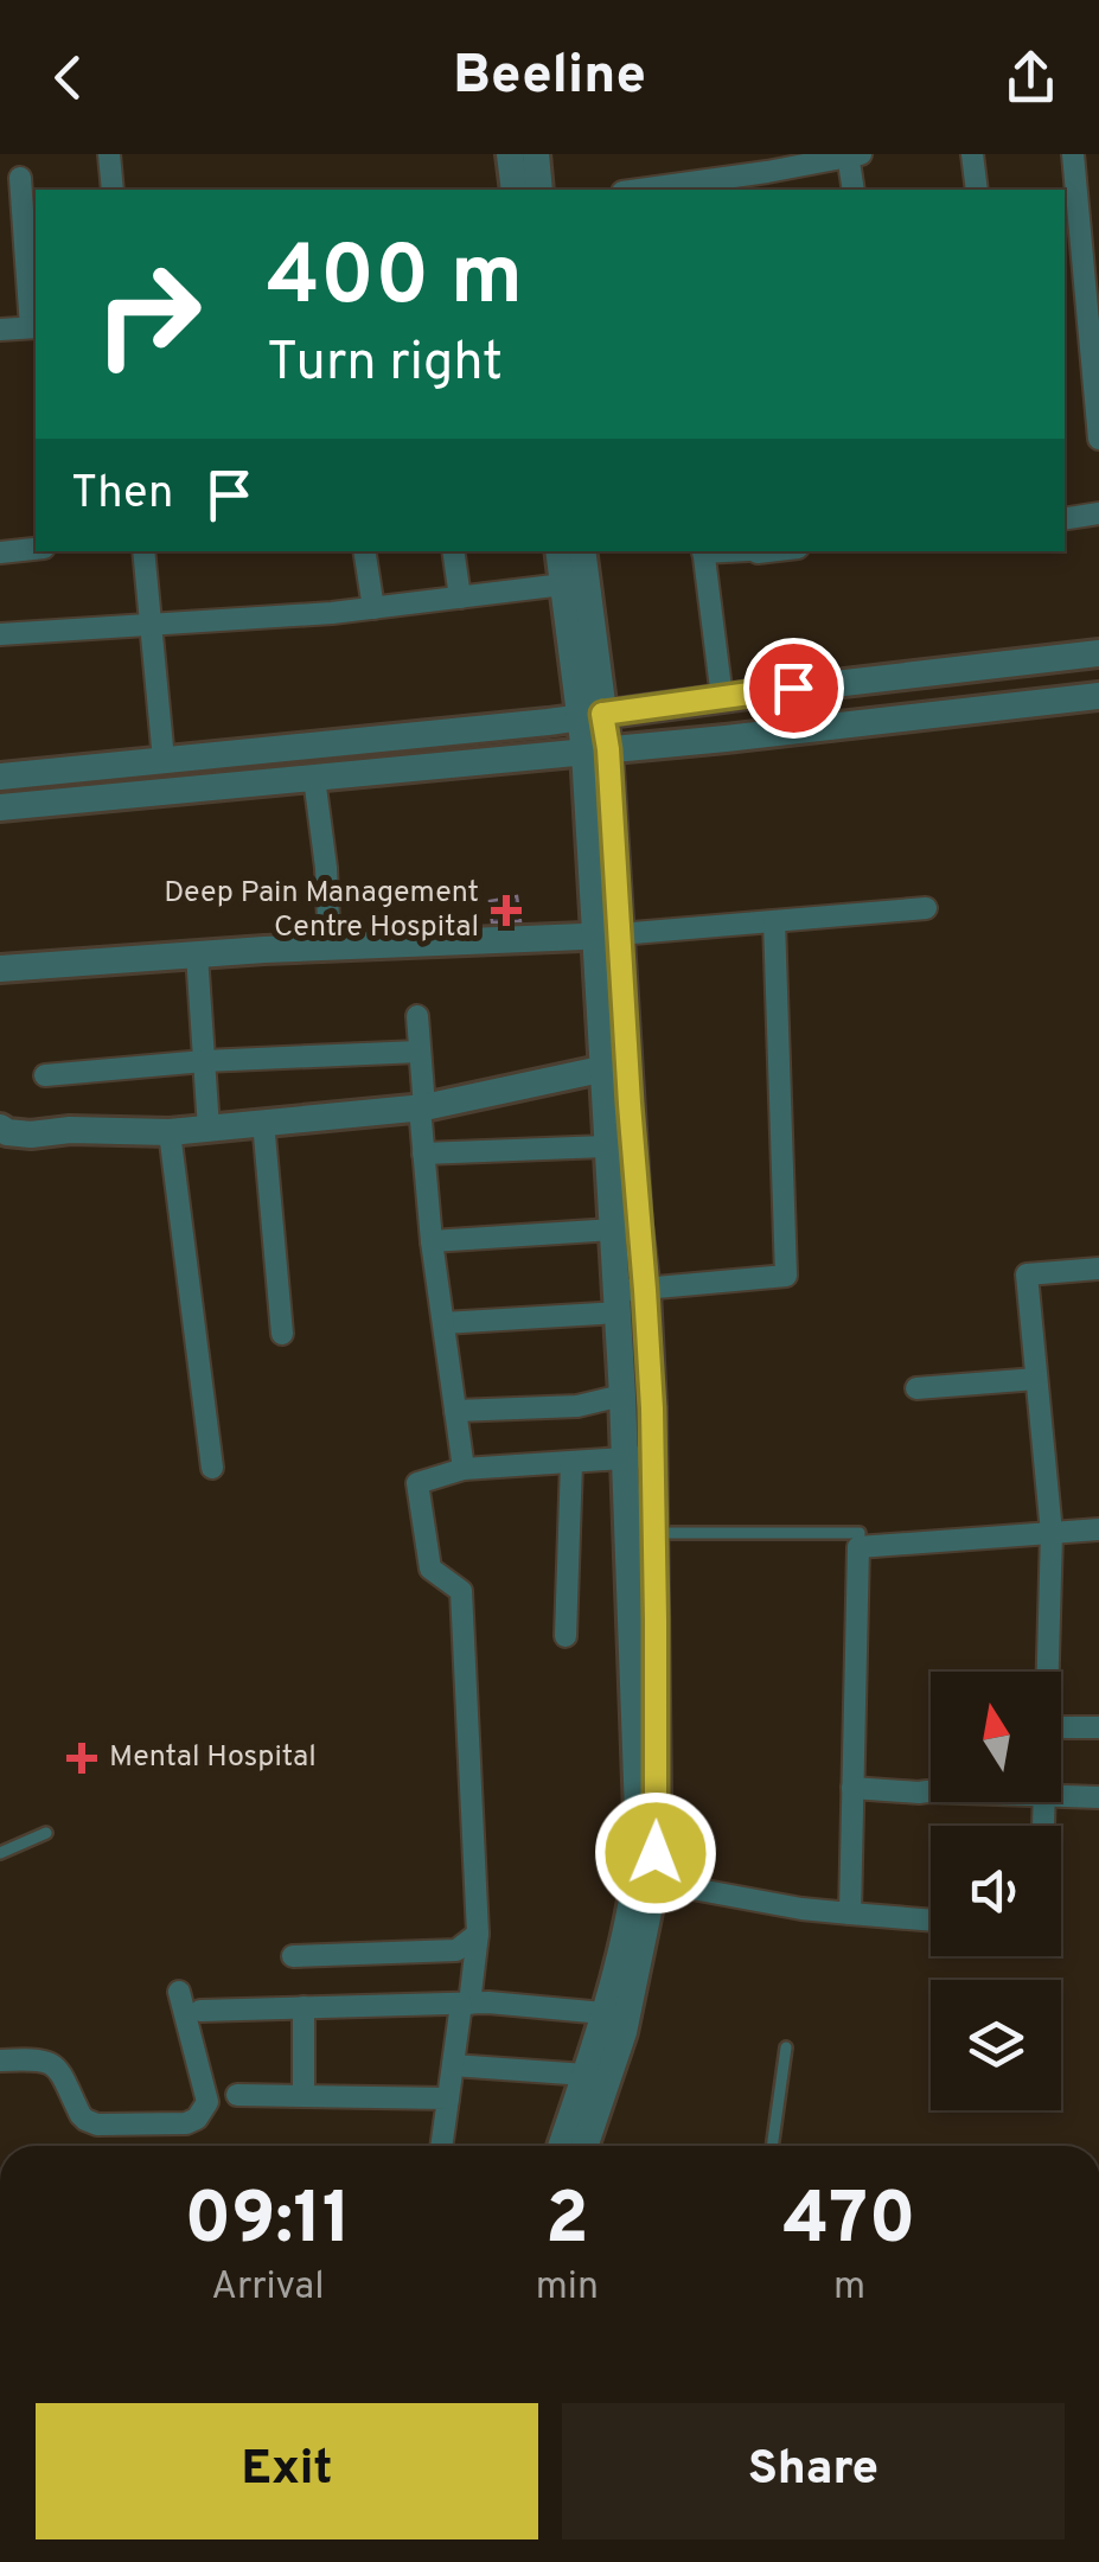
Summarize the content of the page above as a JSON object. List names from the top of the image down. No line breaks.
{"places":{"health":["Deep Pain Management Centre Hospital","Mental Hospital"]},"north":"top","page":{"header":"Beeline","turn":["400 m","Turn right"],"then":"Then","eta":["09:11","Arrival","2","min","470","m"],"buttons":["Exit","Share"]}}
